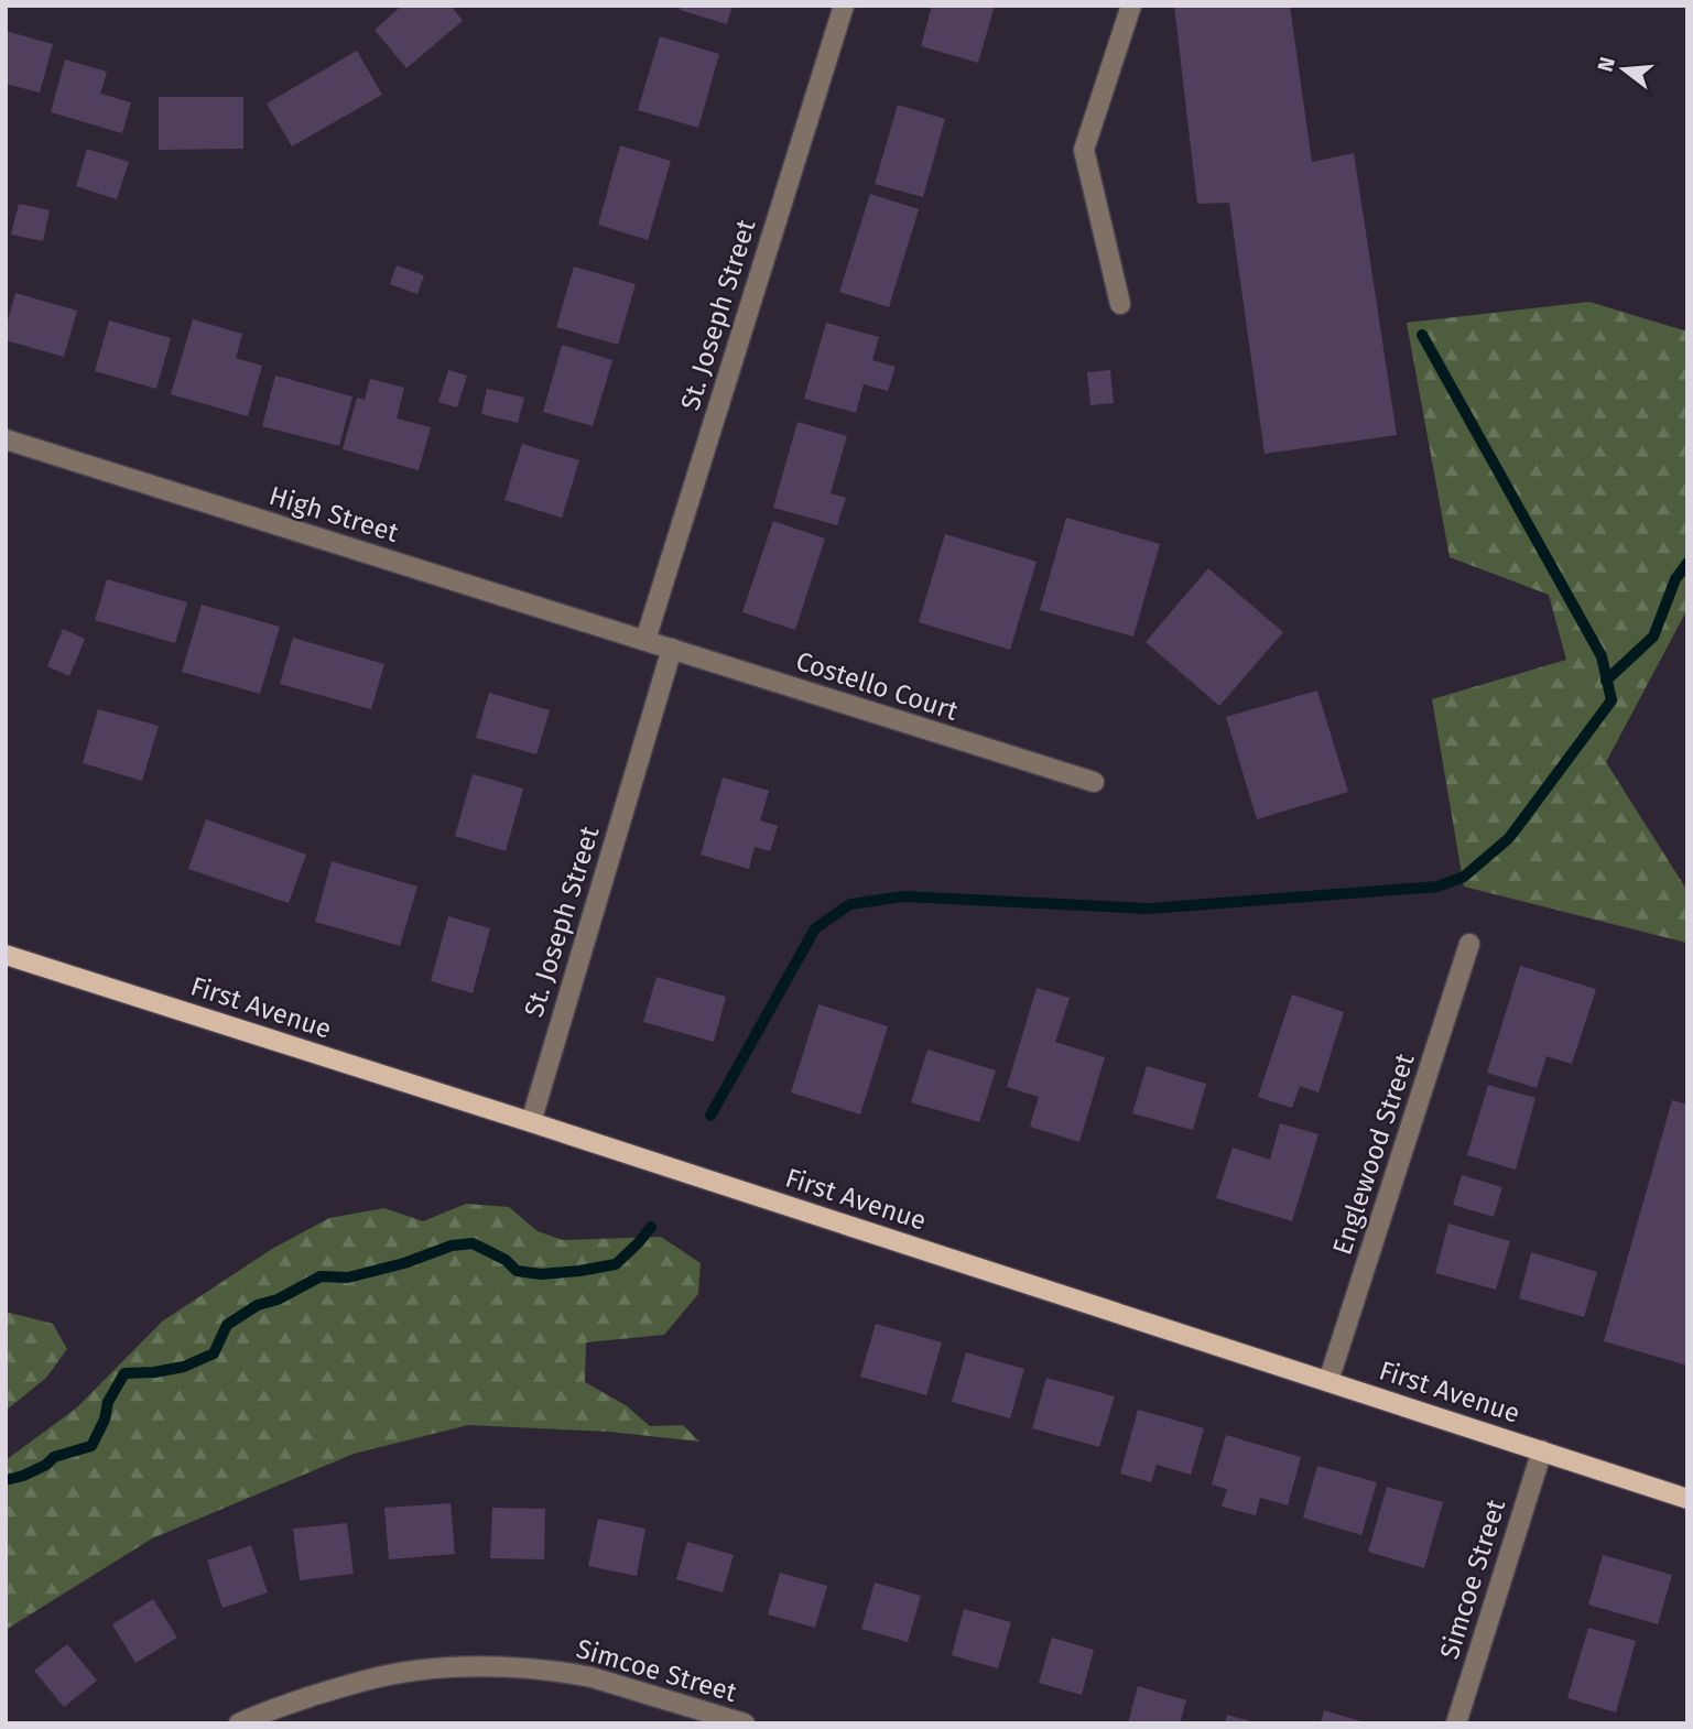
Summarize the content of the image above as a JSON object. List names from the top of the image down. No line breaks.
{"streets":{"main road":["First Avenue"],"street":["St. Joseph Street","High Street","Costello Court","Englewood Street","Simcoe Street"]},"crossings":[["St. Joseph Street","High Street"],["St. Joseph Street","Costello Court"],["St. Joseph Street","First Avenue"],["High Street","Costello Court"],["First Avenue","Englewood Street"],["First Avenue","Simcoe Street"]],"north":"left"}
